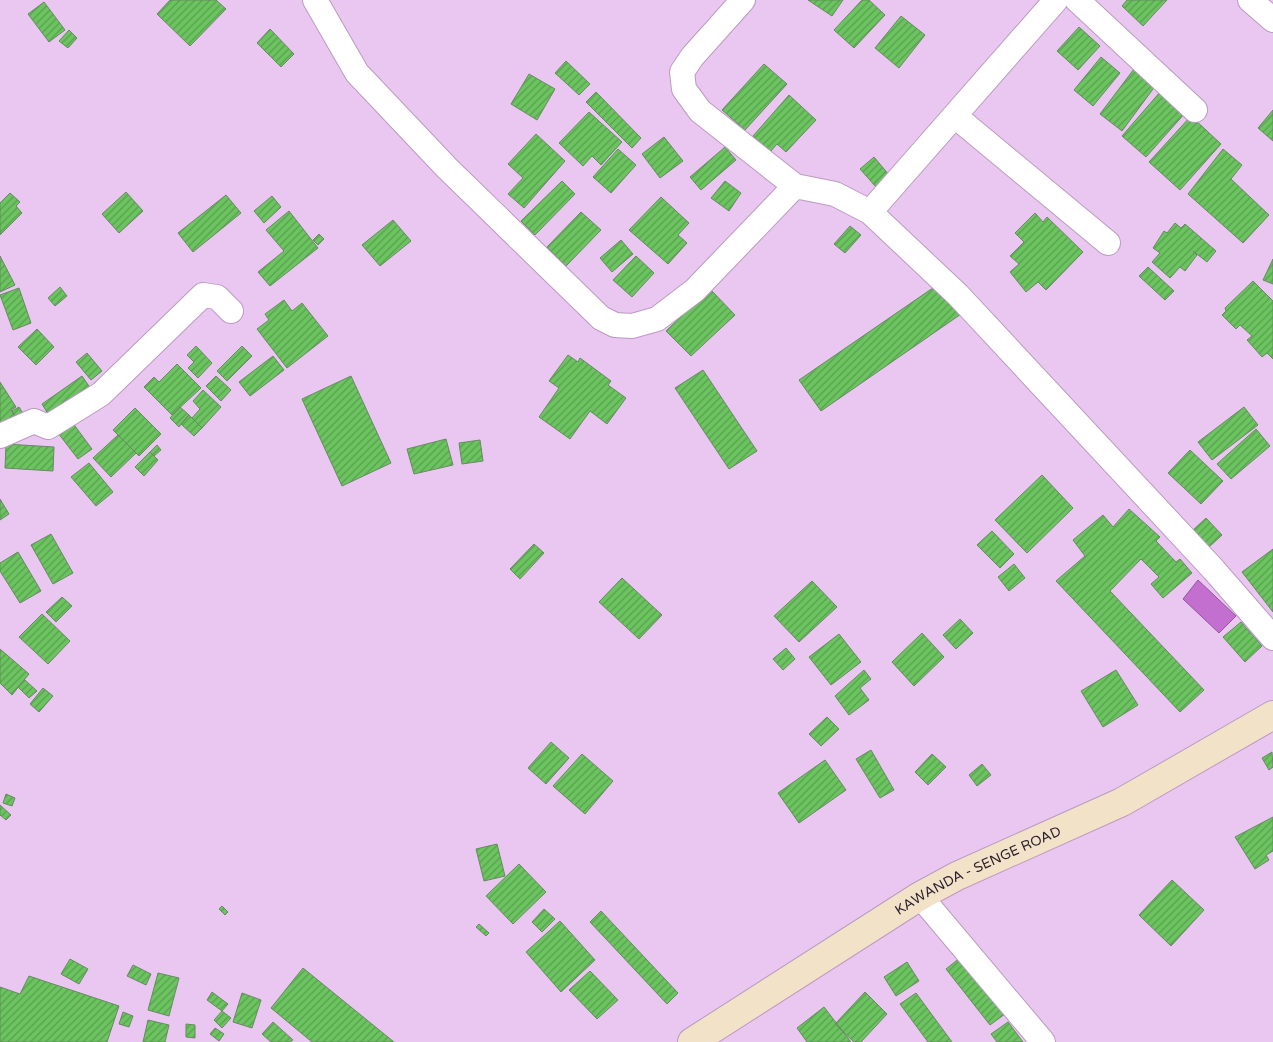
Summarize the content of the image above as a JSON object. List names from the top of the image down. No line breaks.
{"streets":{"street":["KAWANDA - SENGE ROAD"]}}
